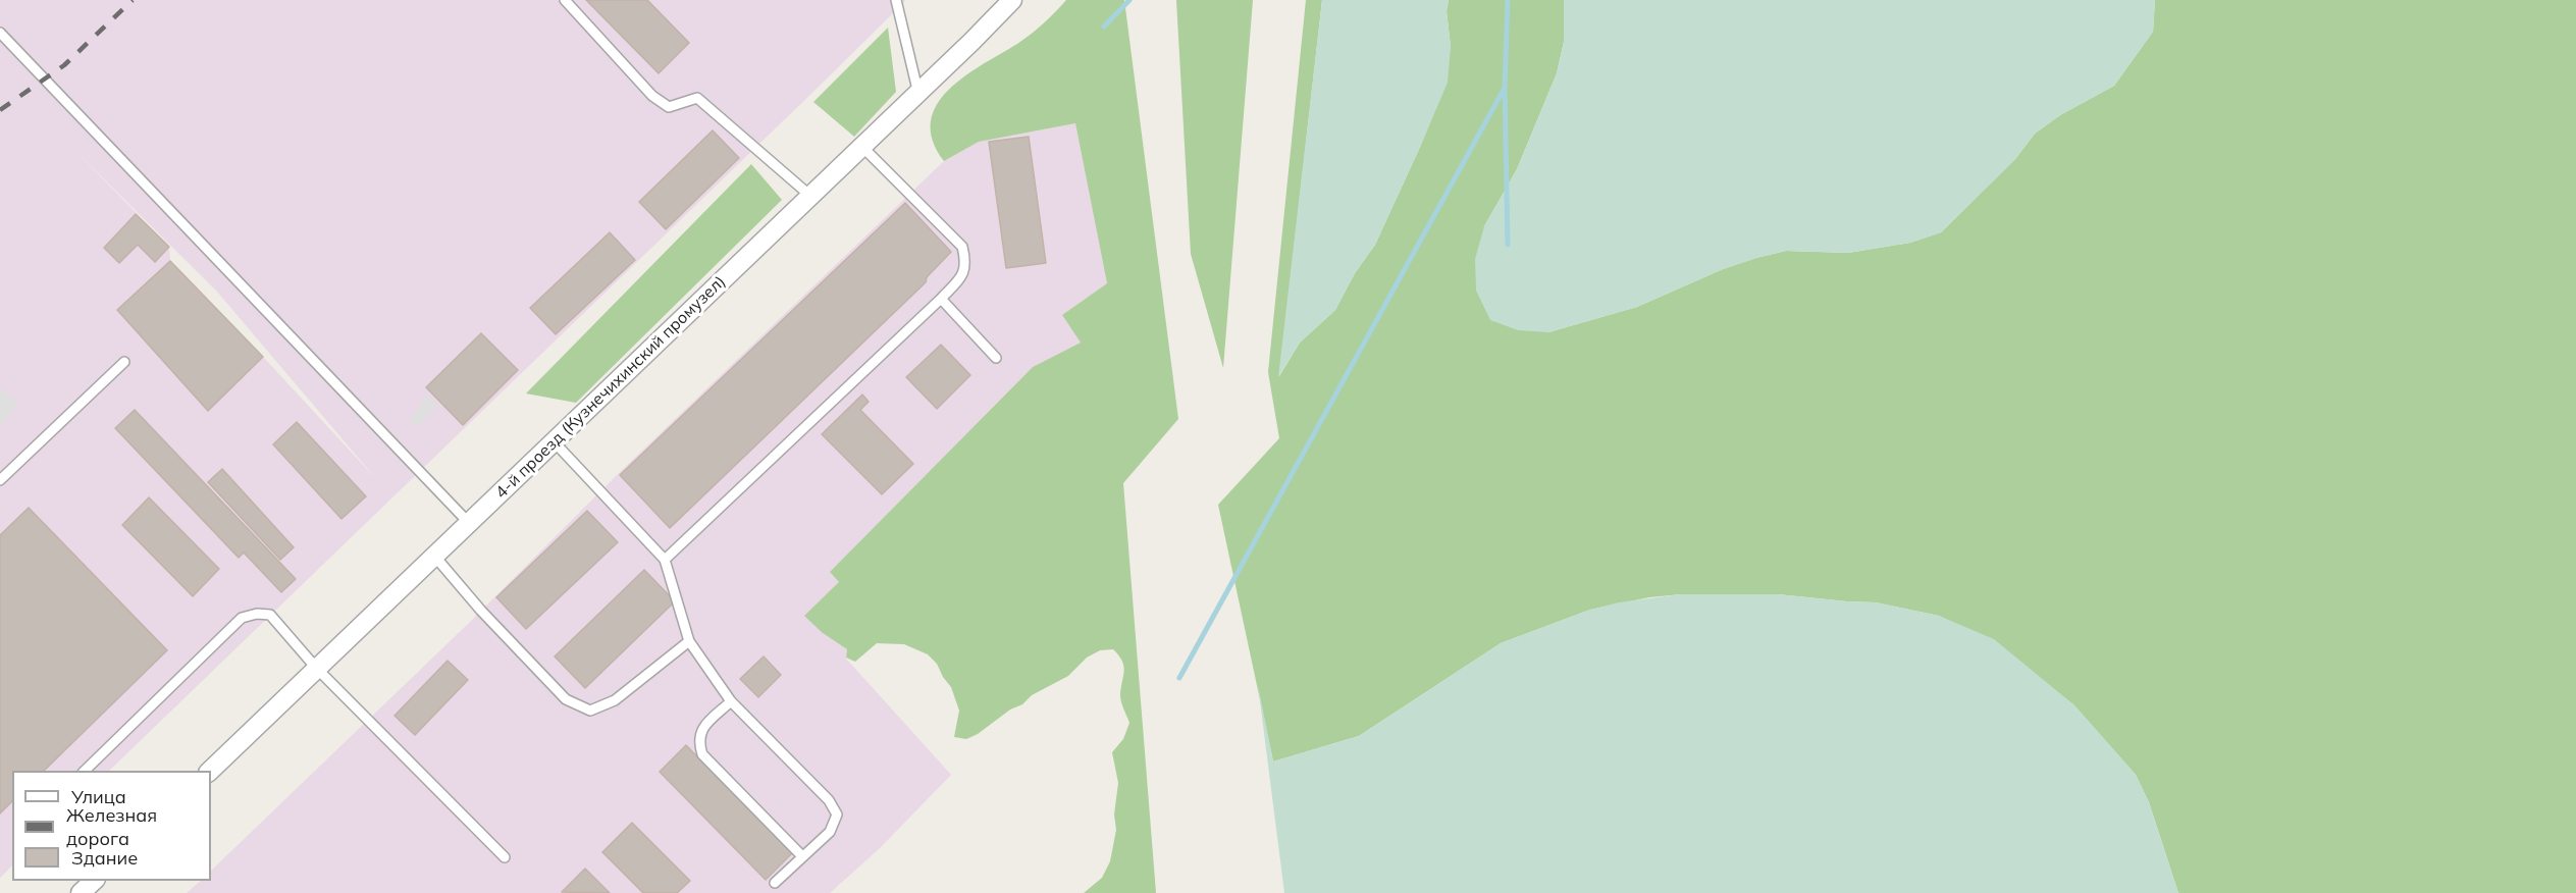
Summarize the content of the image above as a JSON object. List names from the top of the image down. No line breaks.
{"streets":{"street":["4-й проезд (Кузнечихинский промузел)"]},"legend":["Улица","Железная дорога","Здание"]}
